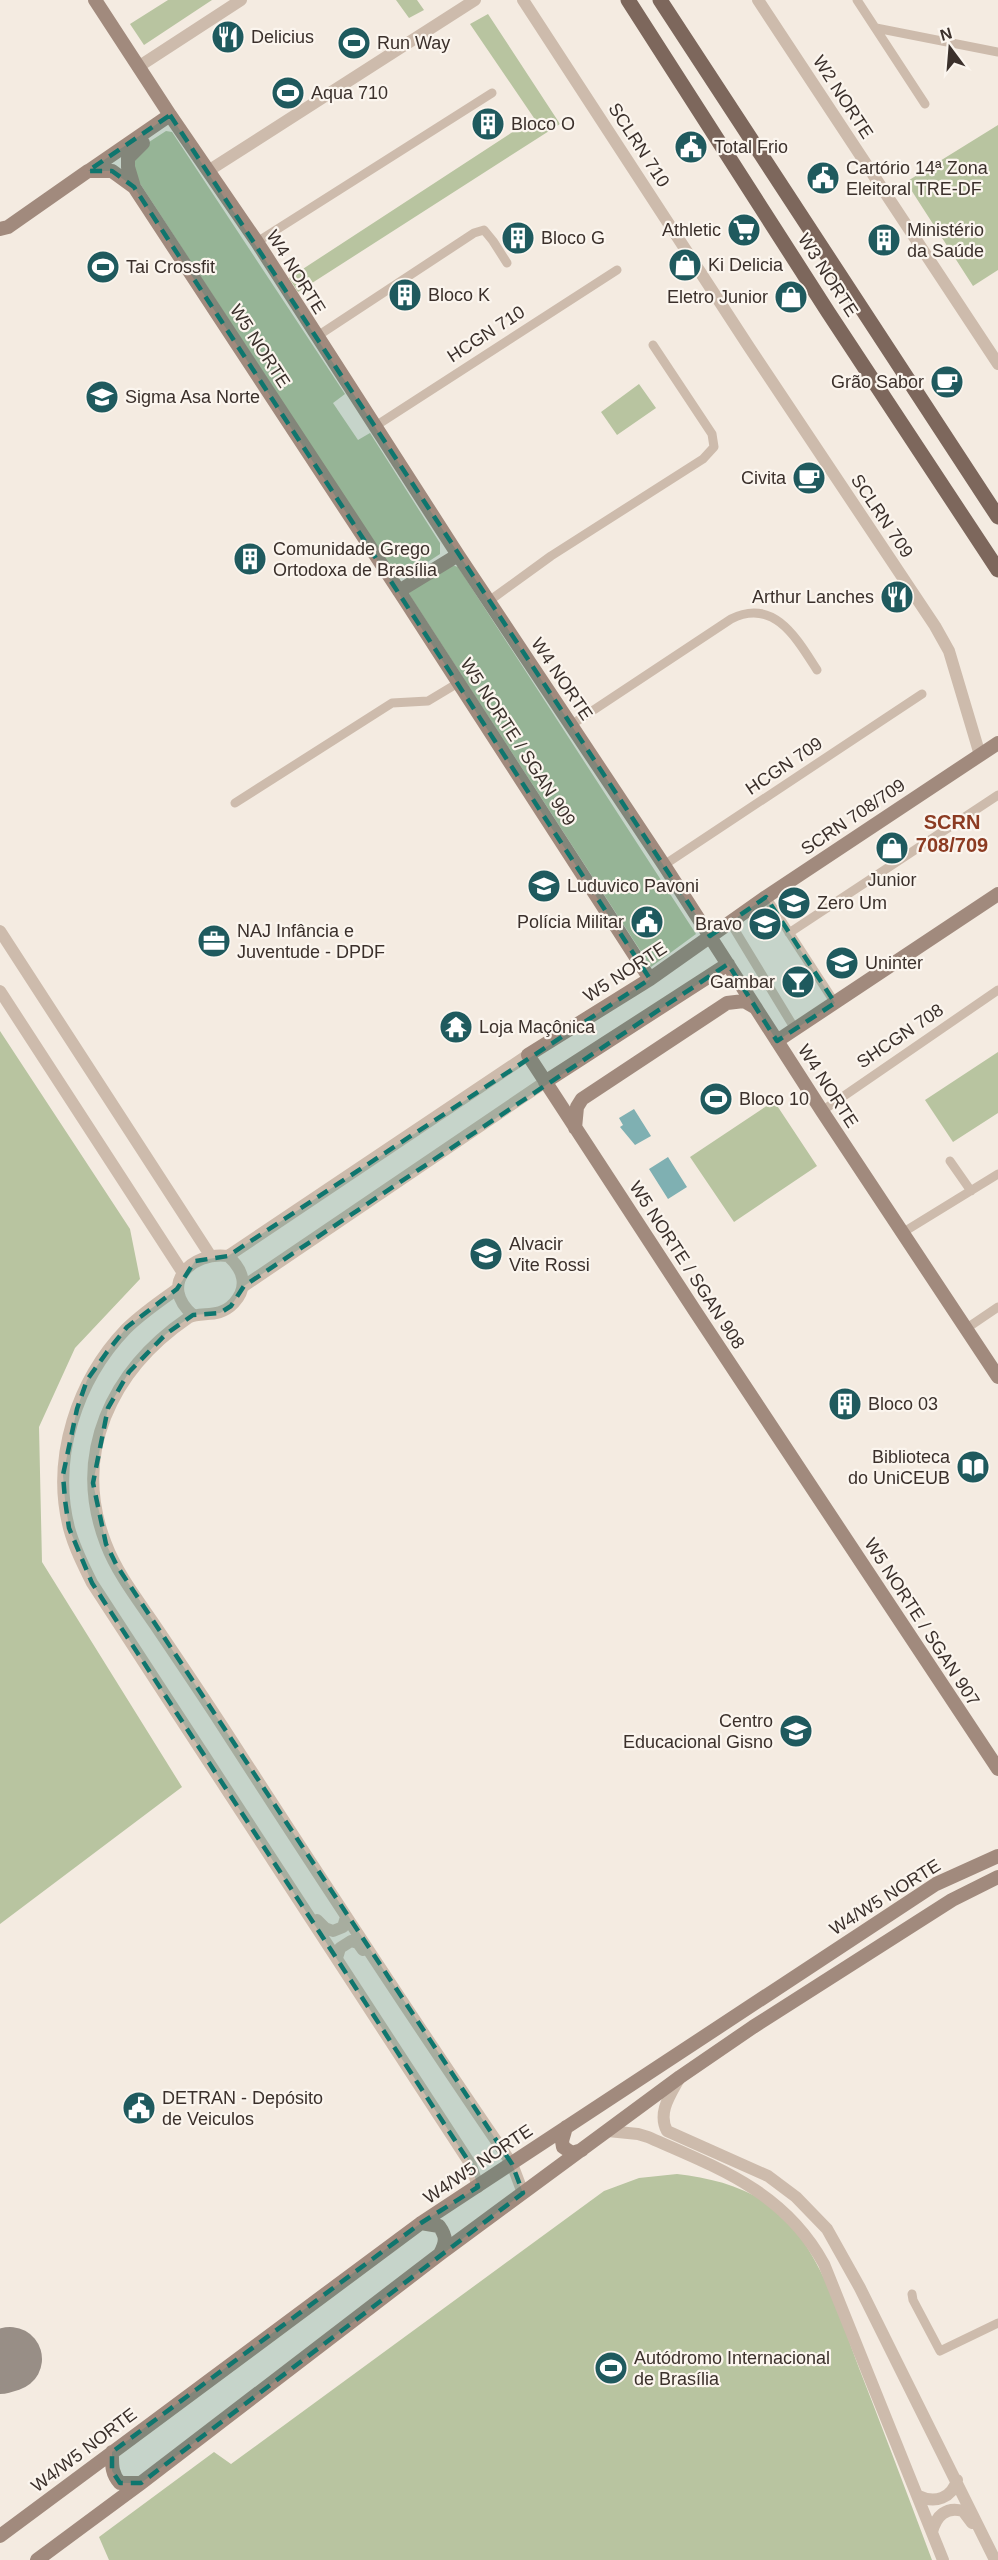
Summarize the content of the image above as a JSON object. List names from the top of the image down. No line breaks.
{"streets":{"main road":["W4 NORTE","W3 NORTE","W5 NORTE","W5 NORTE / SGAN 909","SCRN 708/709","W5 NORTE / SGAN 908","W5 NORTE / SGAN 907","W4/W5 NORTE"],"street":["W2 NORTE","SCLRN 710","HCGN 710","SCLRN 709","HCGN 709","SHCGN 708"]},"crossings":[["SCLRN 710","SCLRN 709"],["W4 NORTE","HCGN 710"],["W4 NORTE","W5 NORTE"],["W4 NORTE","HCGN 709"],["W4 NORTE","SCRN 708/709"],["W4 NORTE","SHCGN 708"],["W5 NORTE","W5 NORTE / SGAN 909"],["W5 NORTE","SCRN 708/709"],["W5 NORTE","W5 NORTE / SGAN 908"],["SCLRN 709","SCRN 708/709"],["W5 NORTE / SGAN 908","W5 NORTE / SGAN 907"]],"districts":["SCRN 708/709"],"places":{"restaurant":["Delicius","Arthur Lanches"],"sports":["Run Way","Aqua 710","Tai Crossfit","Bloco 10","Autódromo Internacional de Brasília"],"building":["Bloco O","Bloco G","Ministério da Saúde","Bloco K","Comunidade Grego Ortodoxa de Brasília","Bloco 03"],"public building":["Total Frio","Cartório 14ª Zona Eleitoral TRE-DF","Polícia Militar","DETRAN - Depósito de Veiculos"],"supermarket":["Athletic"],"shop":["Ki Delicia","Eletro Junior","Junior"],"cafe":["Grão Sabor","Civita"],"school or university":["Sigma Asa Norte","Luduvico Pavoni","Zero Um","Bravo","Uninter","Alvacir Vite Rossi","Centro Educacional Gisno"],"office":["NAJ Infância e Juventude - DPDF"],"bar":["Gambar"],"temple":["Loja Maçônica"],"library":["Biblioteca do UniCEUB"]},"north":"top"}
